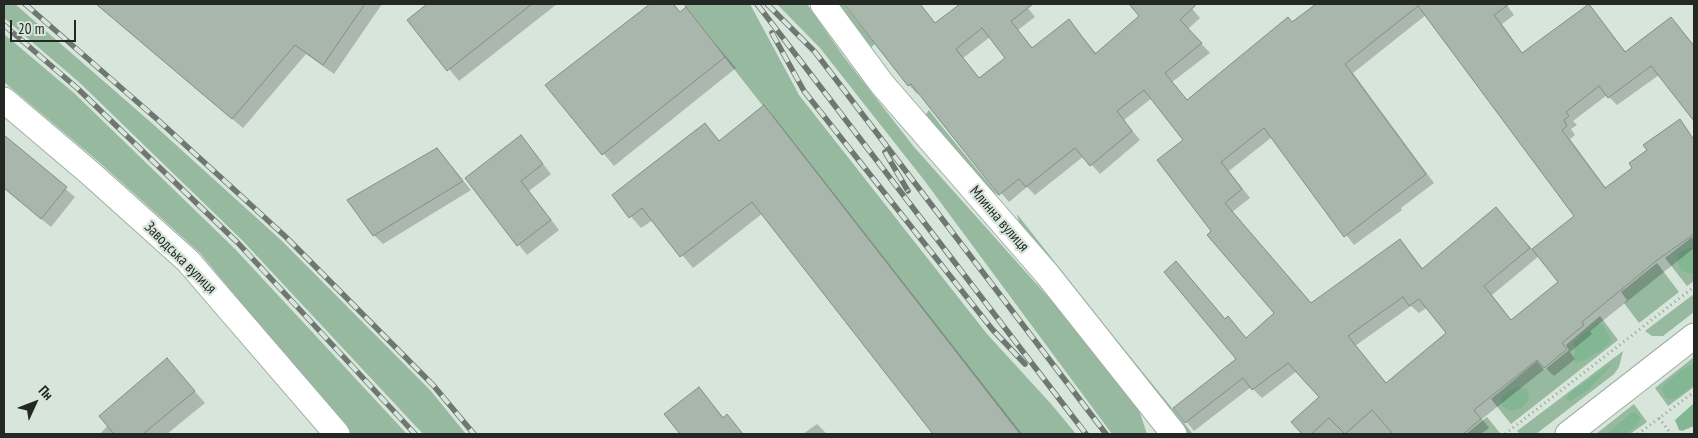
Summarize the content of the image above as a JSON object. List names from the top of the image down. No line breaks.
{"streets":{"street":["Млинна вулиця","Заводська вулиця"]},"scale_bar":"20 m","north":"top right"}
